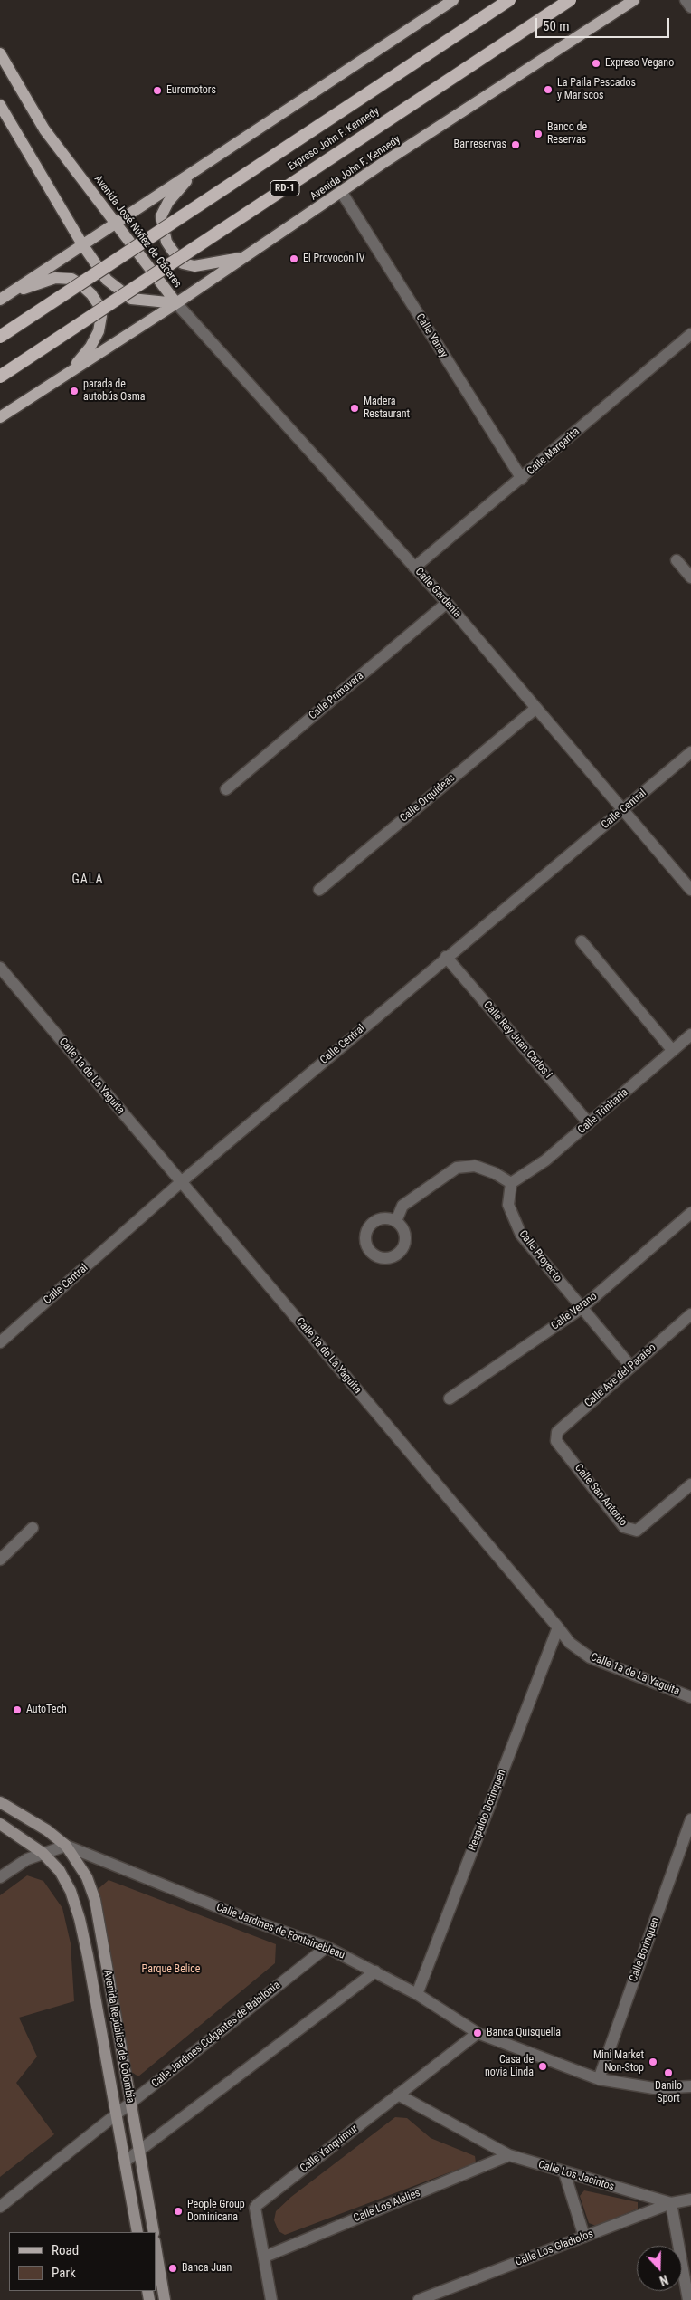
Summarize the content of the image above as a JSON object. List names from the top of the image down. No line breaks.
{"streets":{"highway":["Expreso John F. Kennedy","RD-1"],"main road":["Avenida John F. Kennedy","Avenida José Núñez de Cáceres","Avenida República de Colombia"],"street":["Calle Yanay","Calle Margarita","Calle Gardenia","Calle Primavera","Calle Orquídeas","Calle Central","Calle Rey Juan Carlos I","Calle 1a de La Yaguita","Calle Trinitaria","Calle Proyecto","Calle Verano","Calle Ave del Paraíso","Calle San Antonio","Respaldo Borinquen","Calle Jardines de Fontainebleau","Calle Borinquen","Calle Jardines Colgantes de Babilonia","Calle Yanquimur","Calle Los Jacintos","Calle Los Alelies","Calle Los Gladiolos"]},"crossings":[["Avenida John F. Kennedy","Avenida José Núñez de Cáceres"],["Avenida John F. Kennedy","Calle Yanay"],["Avenida John F. Kennedy","Calle Gardenia"],["Avenida José Núñez de Cáceres","Calle Gardenia"],["Calle Yanay","Calle Margarita"],["Calle Margarita","Calle Gardenia"],["Calle Gardenia","Calle Primavera"],["Calle Gardenia","Calle Orquídeas"],["Calle Gardenia","Calle Central"],["Calle Central","Calle Rey Juan Carlos I"],["Calle Central","Calle 1a de La Yaguita"],["Calle Rey Juan Carlos I","Calle Trinitaria"],["Calle 1a de La Yaguita","Respaldo Borinquen"],["Calle Trinitaria","Calle Proyecto"],["Calle Proyecto","Calle Verano"],["Calle Proyecto","Calle Ave del Paraíso"],["Calle Ave del Paraíso","Calle San Antonio"],["Respaldo Borinquen","Calle Jardines de Fontainebleau"],["Calle Jardines de Fontainebleau","Calle Borinquen"],["Calle Jardines de Fontainebleau","Calle Jardines Colgantes de Babilonia"],["Calle Jardines de Fontainebleau","Avenida República de Colombia"],["Calle Jardines de Fontainebleau","Calle Yanquimur"],["Calle Jardines Colgantes de Babilonia","Avenida República de Colombia"],["Calle Yanquimur","Calle Los Jacintos"],["Calle Yanquimur","Calle Los Alelies"],["Calle Los Jacintos","Calle Los Alelies"],["Calle Los Jacintos","Calle Los Gladiolos"]],"districts":["GALA"],"parks":["Parque Belice"],"places":["Expreso Vegano","La Paila Pescados y Mariscos","Euromotors","Banco de Reservas","Banreservas","El Provocón IV","parada de autobús Osma","Madera Restaurant","AutoTech","Banca Quisquella","Mini Market Non-Stop","Casa de novia Linda","Danilo Sport","People Group Dominicana","Banca Juan"],"legend":["Road","Park"],"scale_bar":"50 m","north":"bottom"}
